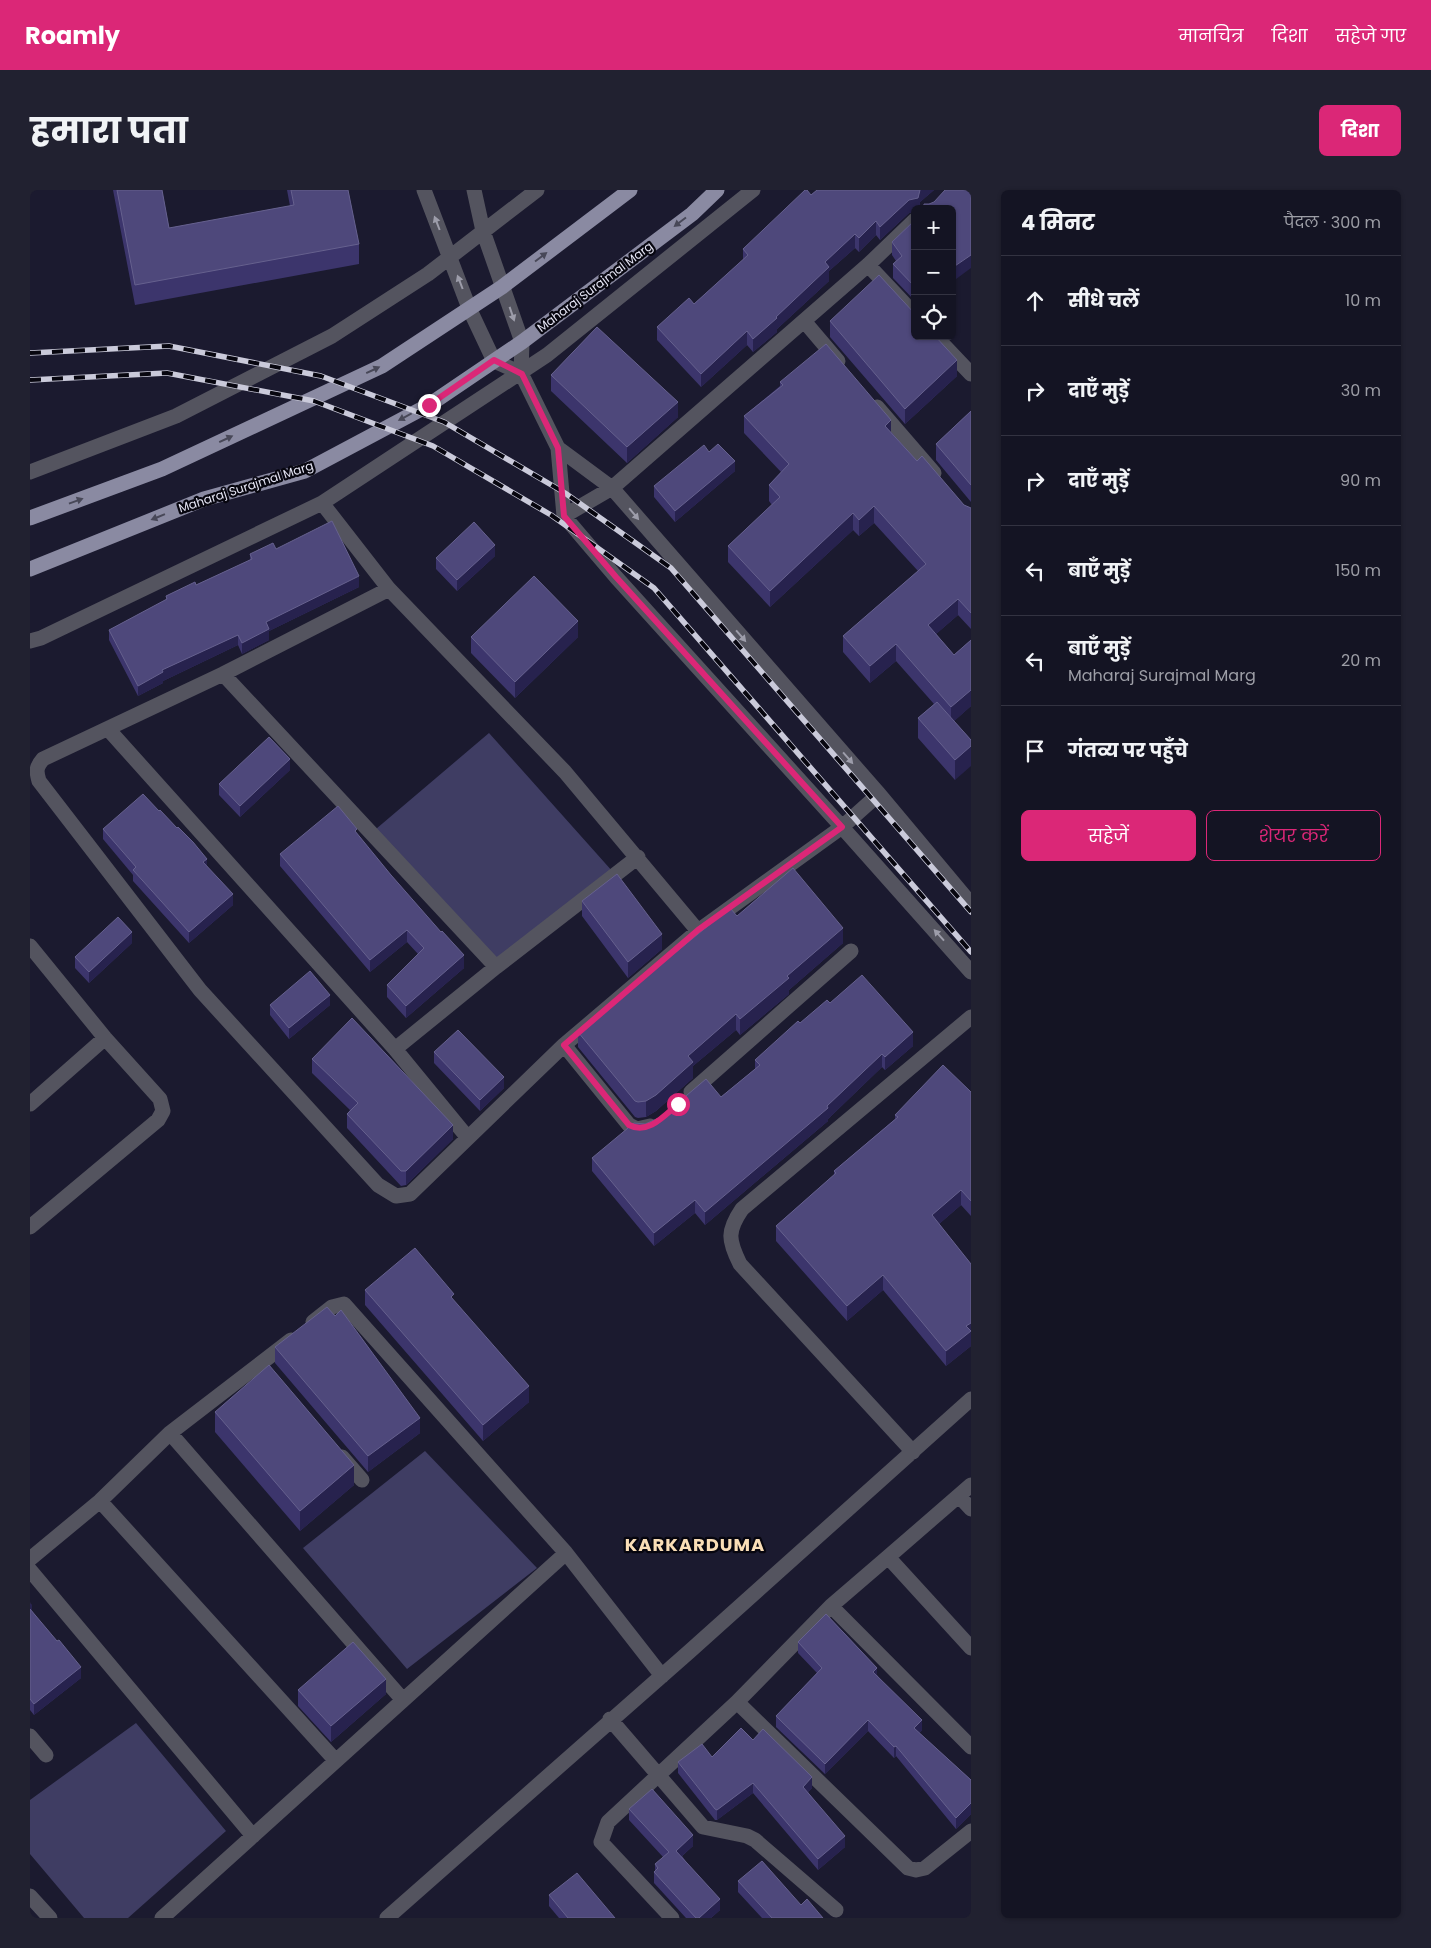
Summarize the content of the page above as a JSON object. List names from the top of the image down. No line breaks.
{"streets":{"main road":["Maharaj Surajmal Marg"]},"districts":["KARKARDUMA"],"page":{"header":"Roamly","nav":["मानचित्र","दिशा","सहेजे गए"],"title":"हमारा पता","buttons":["दिशा",["सहेजें","शेयर करें"]],"heading":["4 मिनट","पैदल · 300 m"],"map_buttons":["+","−"],"list":[["सीधे चलें","10 m"],["दाएँ मुड़ें","30 m"],["दाएँ मुड़ें","90 m"],["बाएँ मुड़ें","150 m"],["बाएँ मुड़ें","Maharaj Surajmal Marg","20 m"],"गंतव्य पर पहुँचे"]}}
